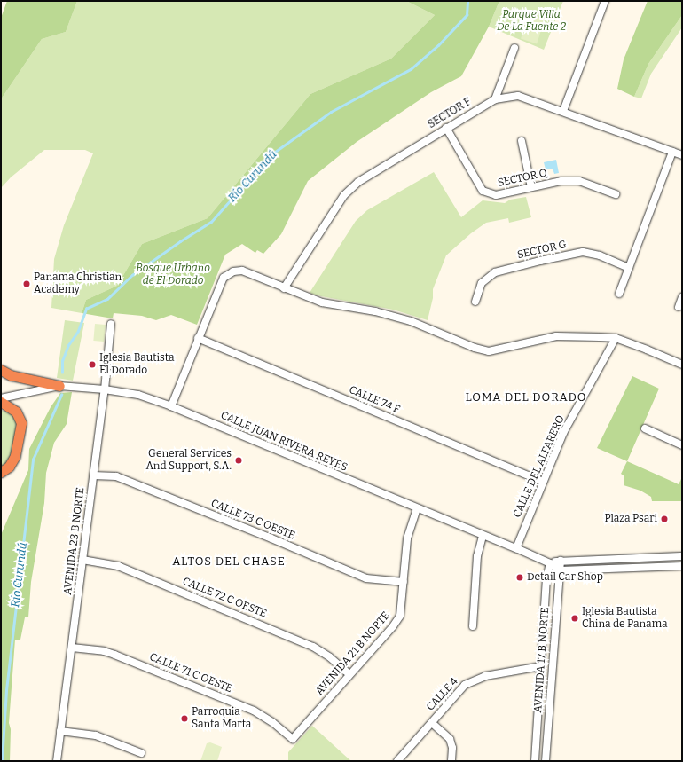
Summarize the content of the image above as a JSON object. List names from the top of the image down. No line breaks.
{"streets":{"street":["SECTOR F","SECTOR Q","SECTOR G","CALLE 74 F","CALLE JUAN RIVERA REYES","CALLE DEL ALFARERO","CALLE 73 C OESTE","AVENIDA 23 B NORTE","CALLE 72 C OESTE","AVENIDA 21 B NORTE","AVENIDA 17 B NORTE","CALLE 71 C OESTE","CALLE 4"]},"crossings":[["SECTOR F","SECTOR Q"],["CALLE 74 F","CALLE DEL ALFARERO"],["CALLE JUAN RIVERA REYES","CALLE DEL ALFARERO"],["CALLE JUAN RIVERA REYES","AVENIDA 23 B NORTE"],["CALLE JUAN RIVERA REYES","AVENIDA 21 B NORTE"],["CALLE JUAN RIVERA REYES","AVENIDA 17 B NORTE"],["CALLE 73 C OESTE","AVENIDA 23 B NORTE"],["CALLE 73 C OESTE","AVENIDA 21 B NORTE"],["AVENIDA 23 B NORTE","CALLE 72 C OESTE"],["AVENIDA 23 B NORTE","CALLE 71 C OESTE"],["CALLE 72 C OESTE","AVENIDA 21 B NORTE"],["AVENIDA 21 B NORTE","CALLE 71 C OESTE"],["AVENIDA 17 B NORTE","CALLE 4"]],"districts":["LOMA DEL DORADO","ALTOS DEL CHASE"],"water":["Río Curundú"],"parks":["Parque Villa De La Fuente 2","Bosque Urbano de El Dorado"],"places":["Panama Christian Academy","Iglesia Bautista El Dorado","General Services And Support, S.A.","Plaza Psari","Detail Car Shop","Iglesia Bautista China de Panama","Parroquia Santa Marta"]}
